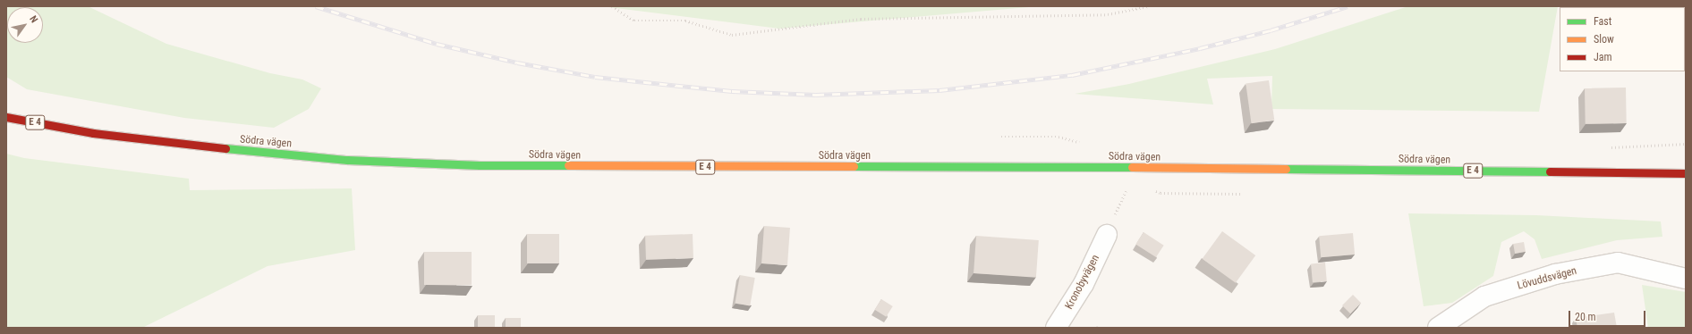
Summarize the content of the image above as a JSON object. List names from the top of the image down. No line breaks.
{"streets":{"highway":["E 4","Södra vägen"],"street":["Lövuddsvägen","Kronobyvägen"]},"legend":["Fast","Slow","Jam"],"scale_bar":"20 m","north":"top right"}
